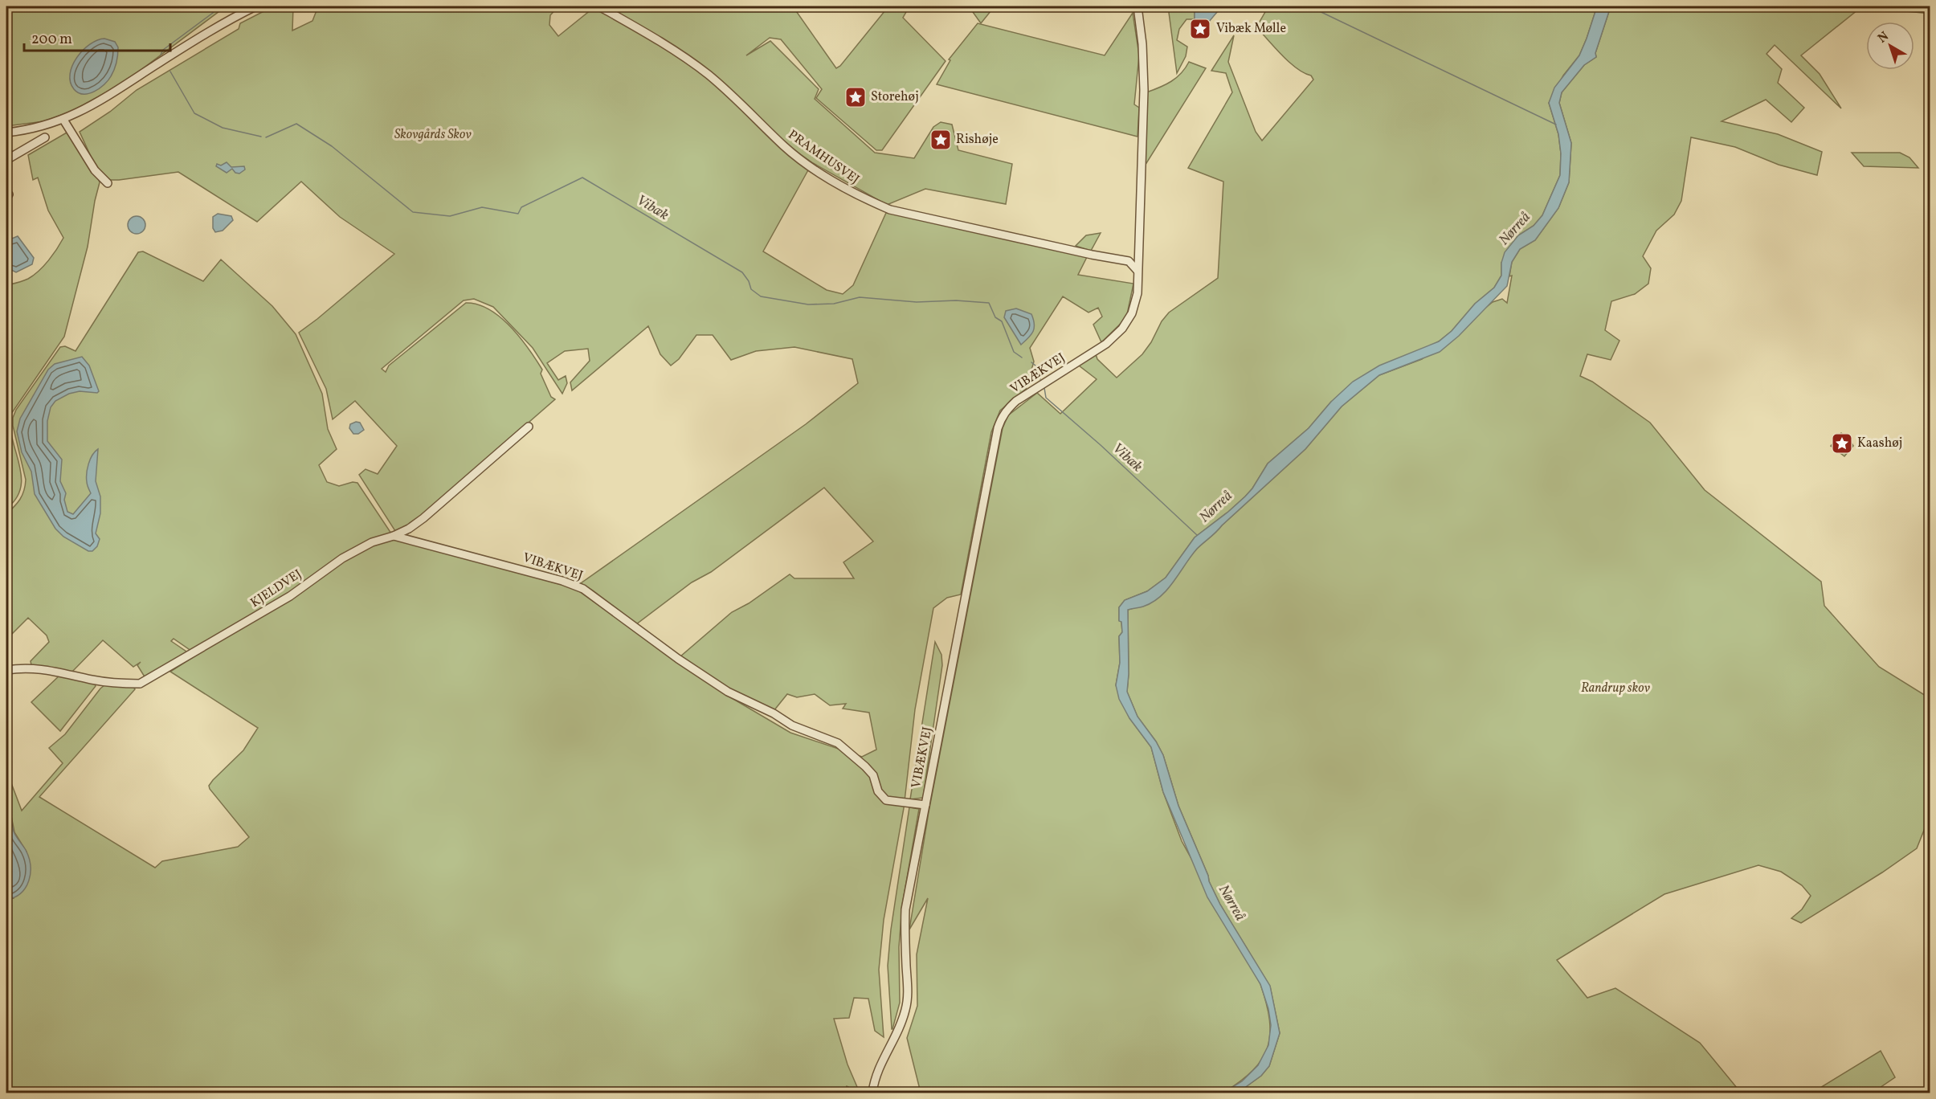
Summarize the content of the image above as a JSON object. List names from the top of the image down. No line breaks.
{"streets":{"street":["PRAMHUSVEJ","VIBÆKVEJ","KJELDVEJ"]},"crossings":[["VIBÆKVEJ","KJELDVEJ"]],"water":["Vibæk","Nørreå"],"parks":["Skovgårds Skov","Randrup skov"],"places":{"place":["Vibæk Mølle","Storehøj","Rishøje","Kaashøj"]},"scale_bar":"200 m","north":"top left"}
